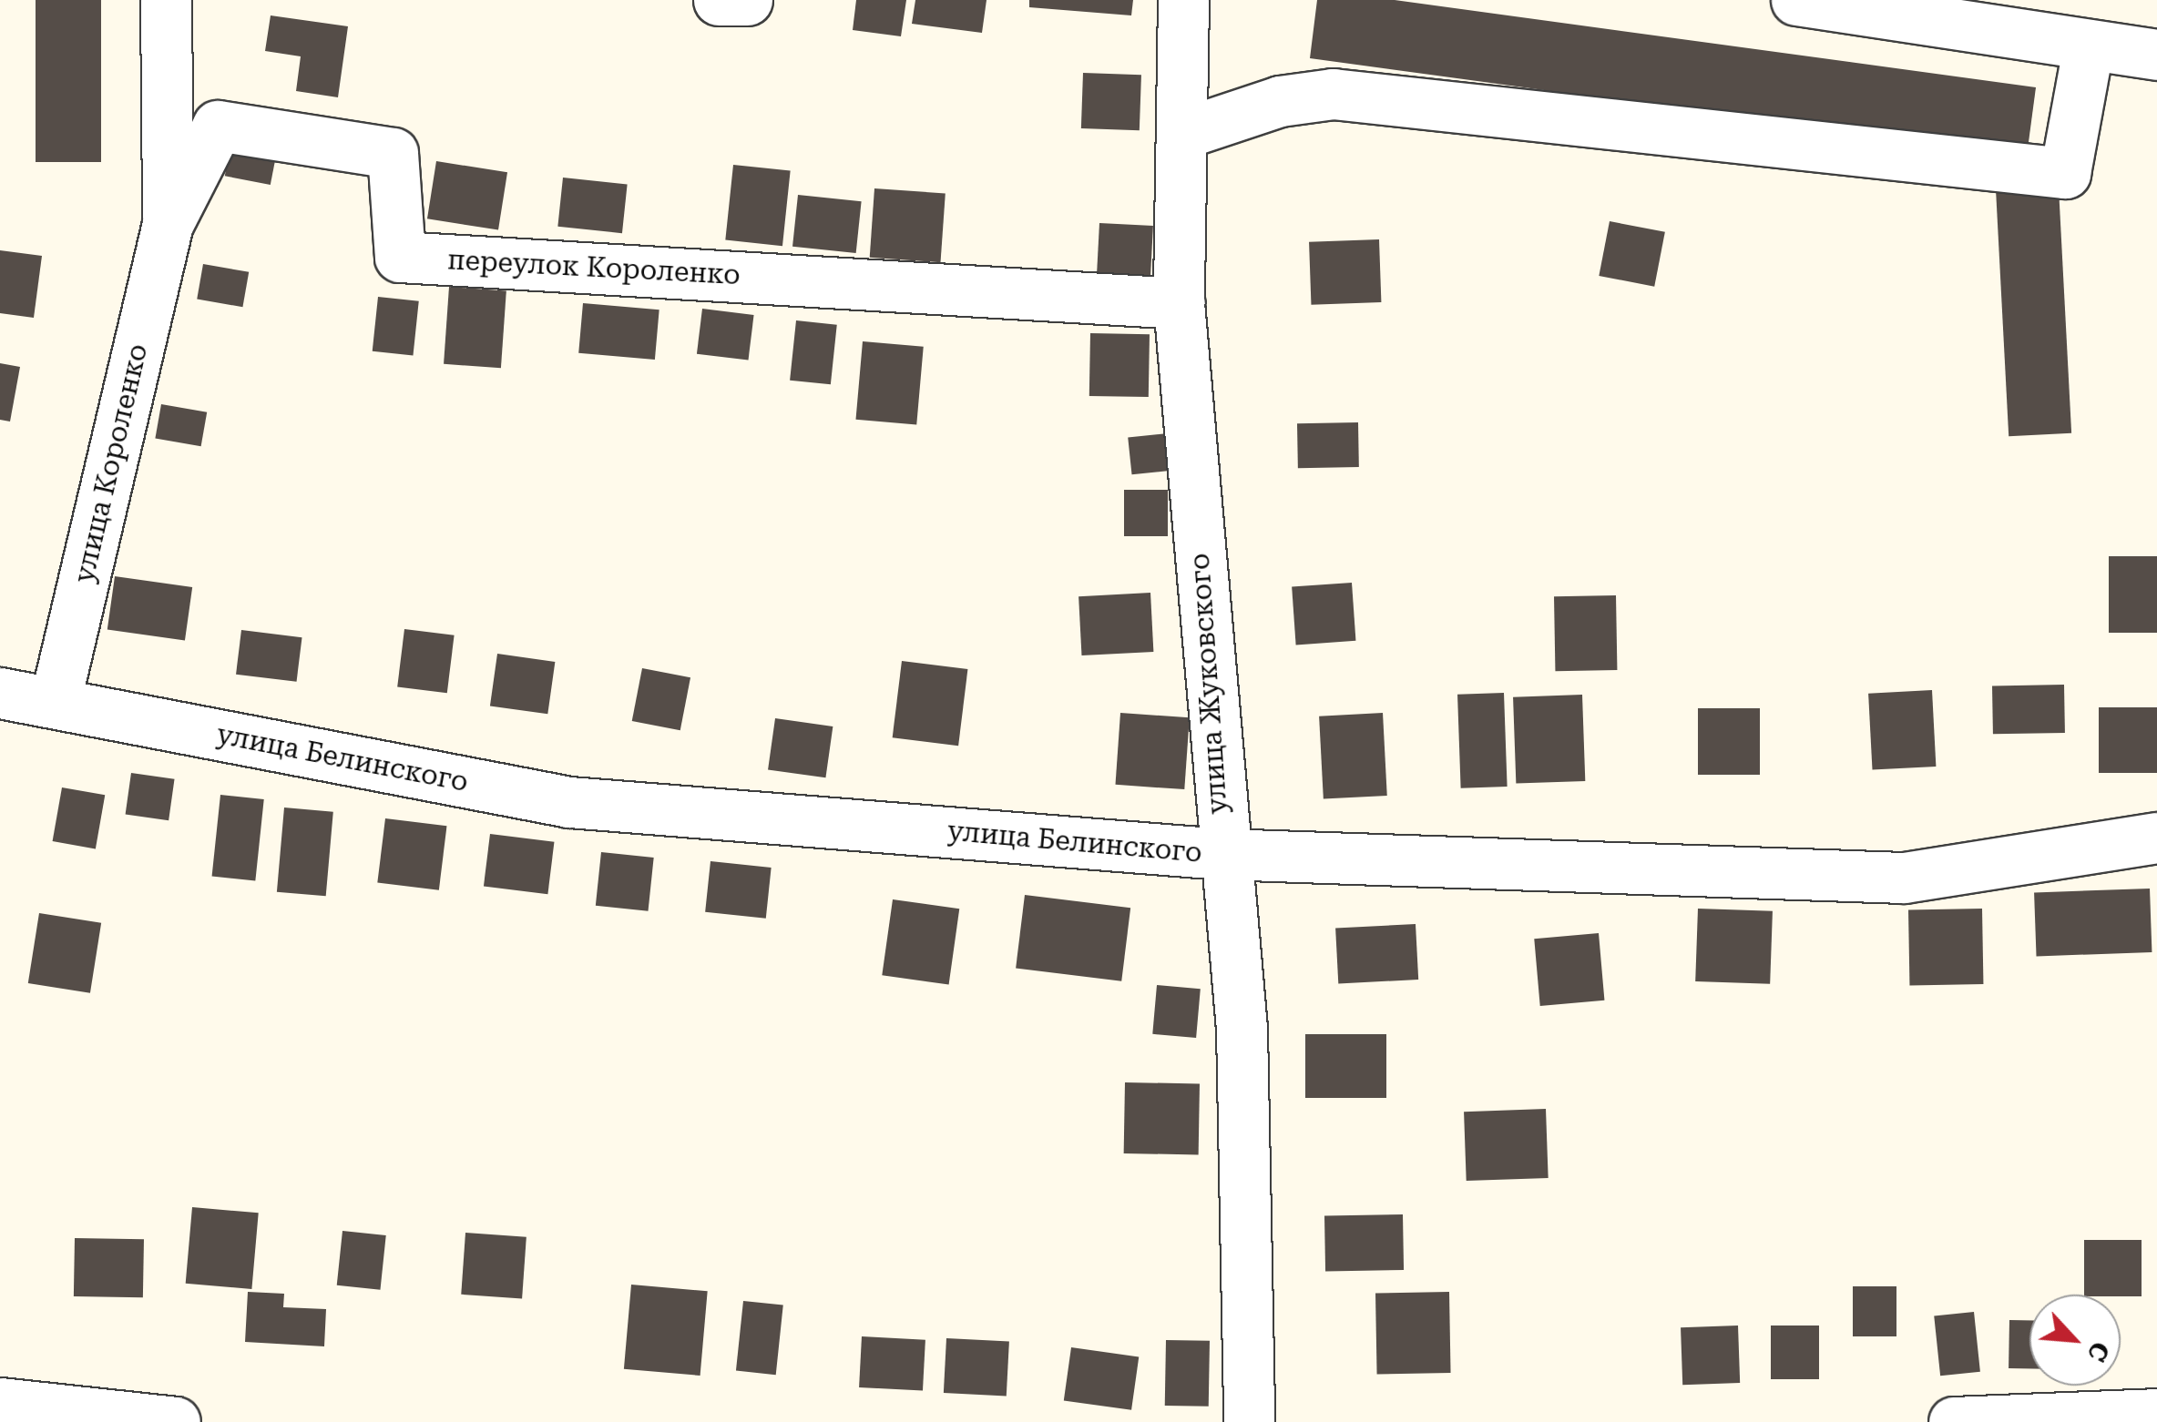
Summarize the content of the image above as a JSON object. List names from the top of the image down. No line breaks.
{"streets":{"street":["переулок Короленко","улица Короленко","улица Жуковского","улица Белинского"]},"crossings":[["переулок Короленко","улица Короленко"],["переулок Короленко","улица Жуковского"],["улица Короленко","улица Белинского"],["улица Жуковского","улица Белинского"]],"north":"bottom right"}
